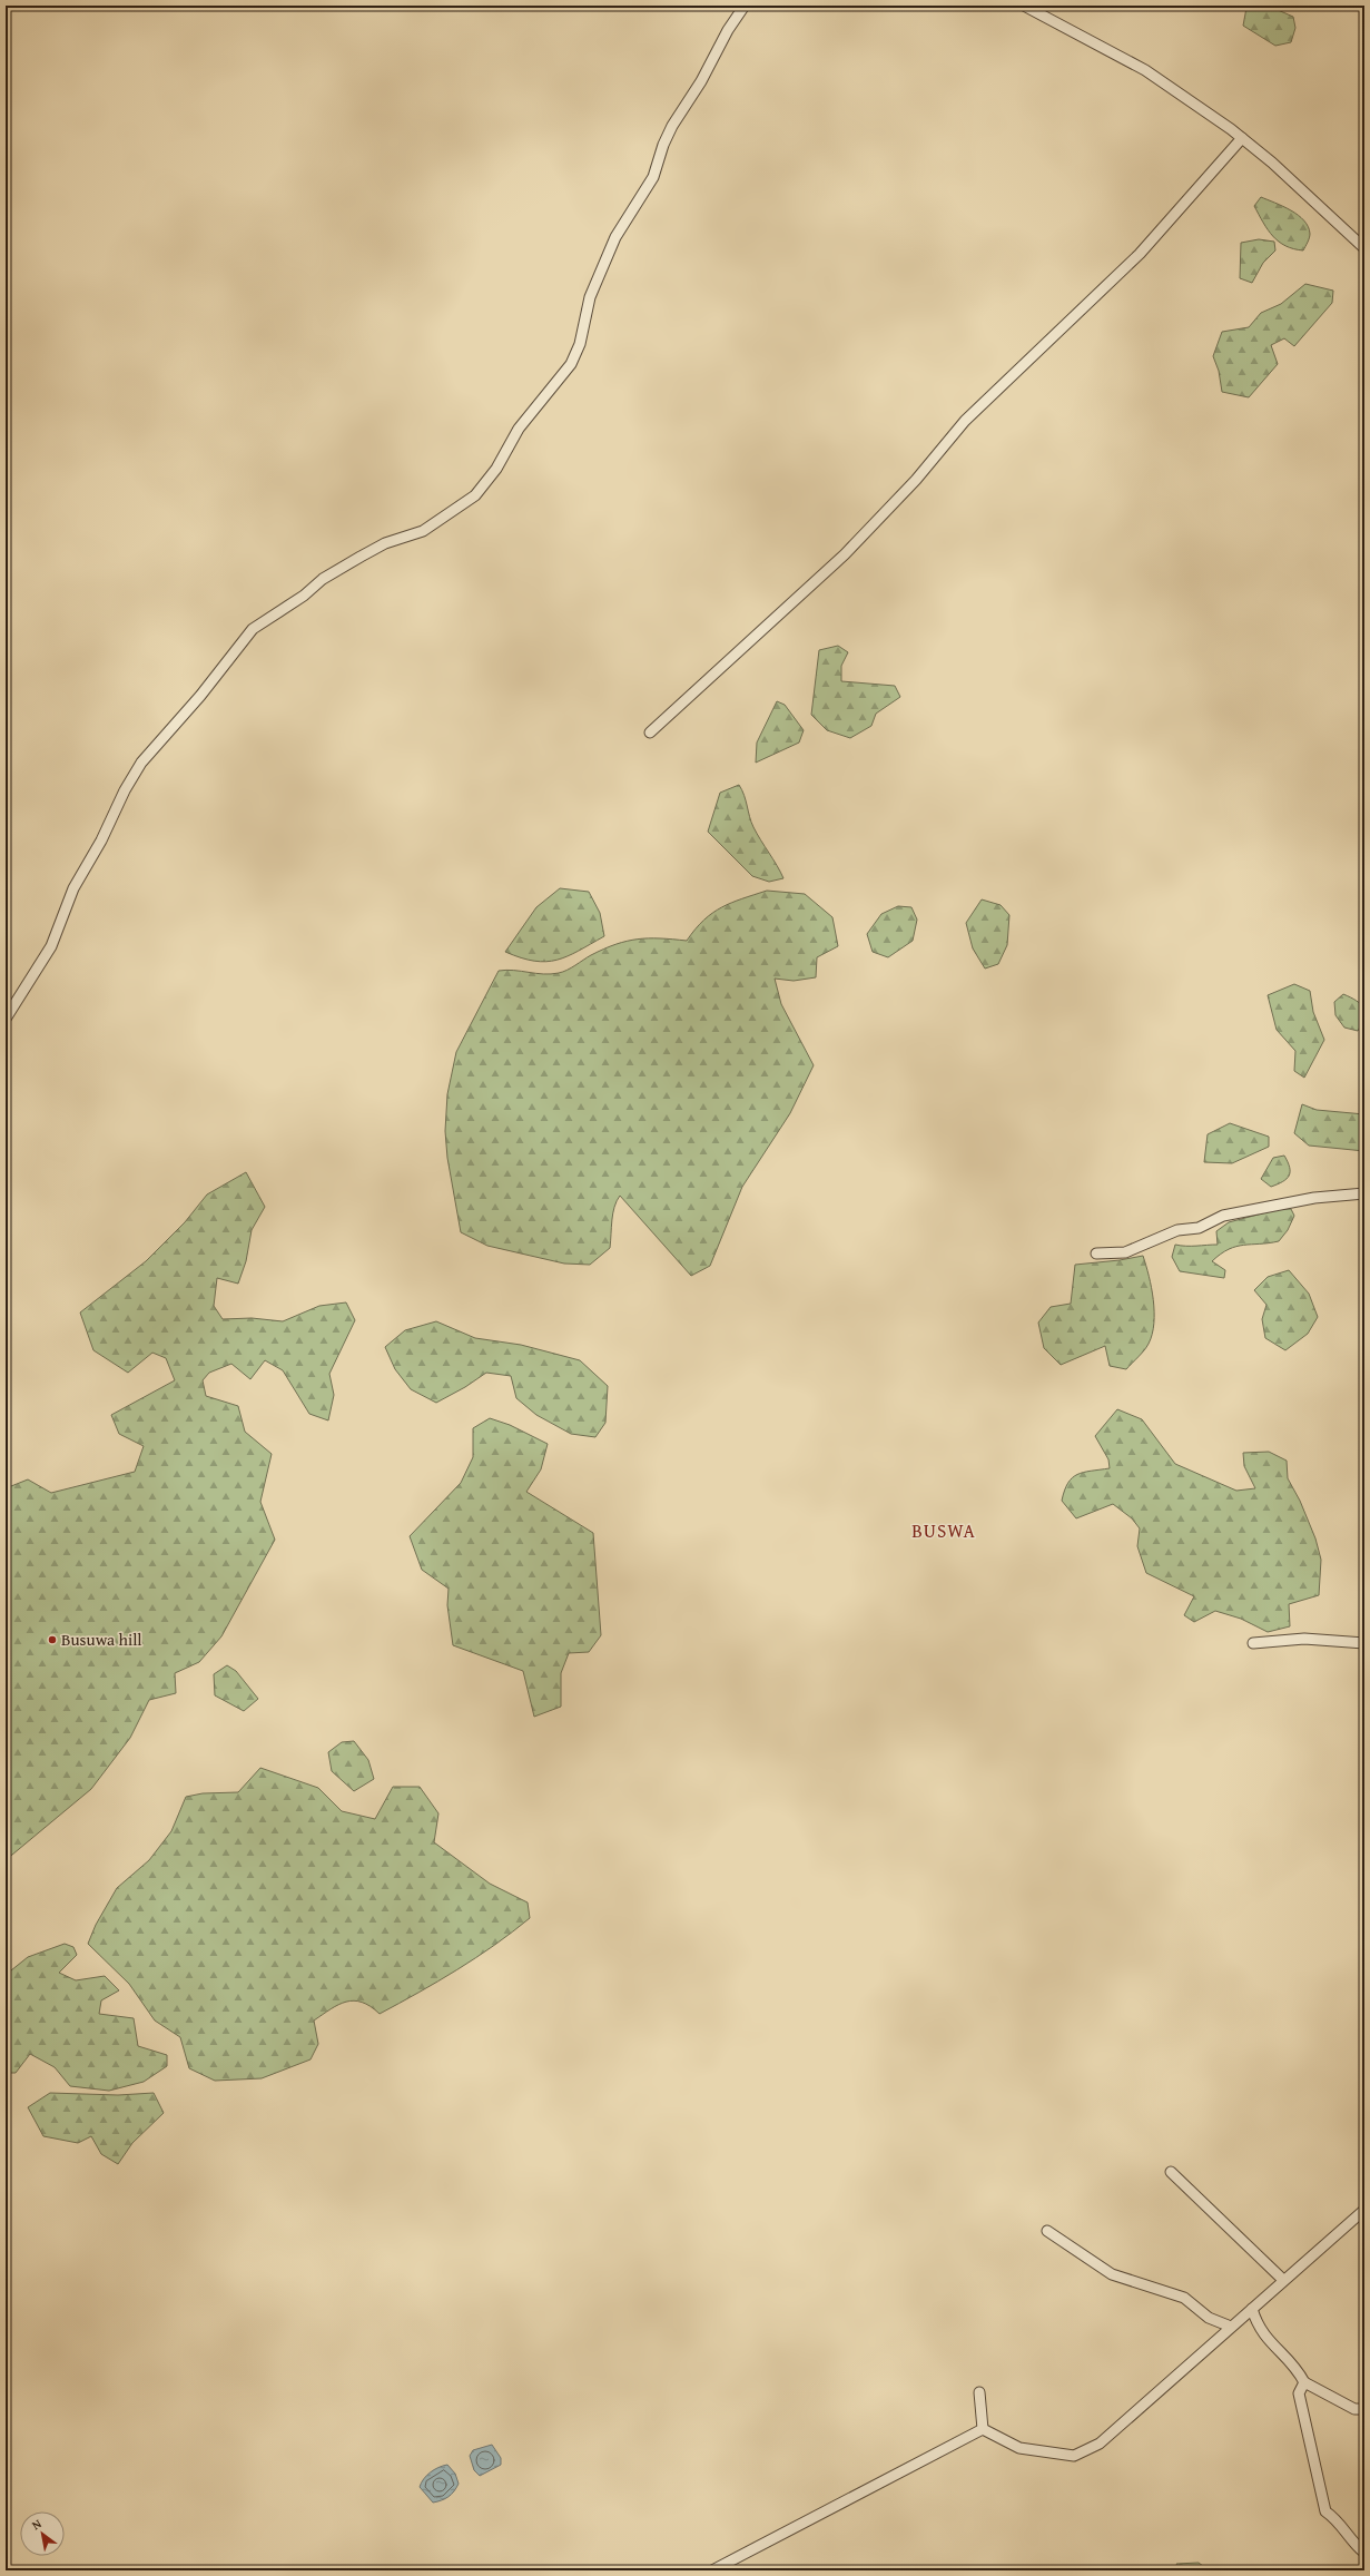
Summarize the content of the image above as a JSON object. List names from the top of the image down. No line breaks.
{"districts":["BUSWA"],"places":["Busuwa hill"],"north":"top left"}
